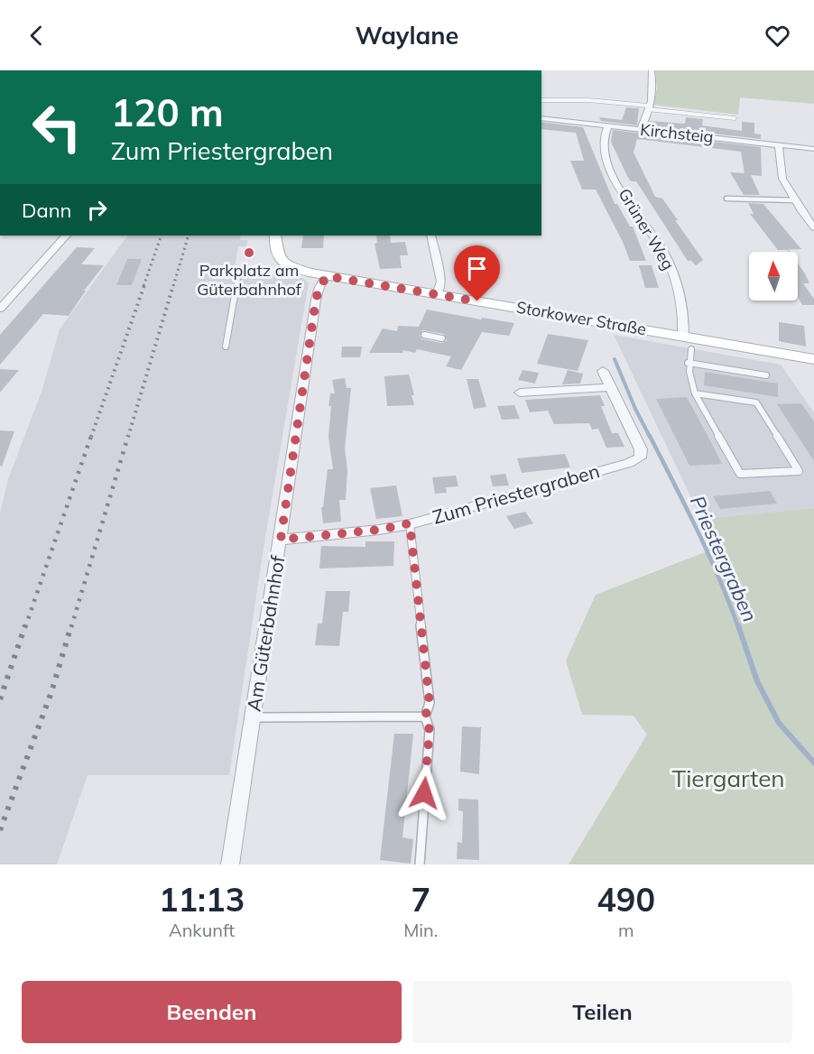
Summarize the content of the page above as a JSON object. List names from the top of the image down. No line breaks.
{"streets":{"main road":["Storkower Straße"],"street":["Kirchsteig","Grüner Weg","Zum Priestergraben","Am Güterbahnhof"]},"crossings":[["Kirchsteig","Grüner Weg"],["Grüner Weg","Storkower Straße"],["Storkower Straße","Am Güterbahnhof"],["Zum Priestergraben","Am Güterbahnhof"]],"water":["Priestergraben"],"parks":["Tiergarten"],"places":["Parkplatz am Güterbahnhof"],"north":"top","page":{"header":"Waylane","turn":["120 m","Zum Priestergraben"],"then":"Dann","eta":["11:13","Ankunft","7","Min.","490","m"],"buttons":["Beenden","Teilen"]}}
